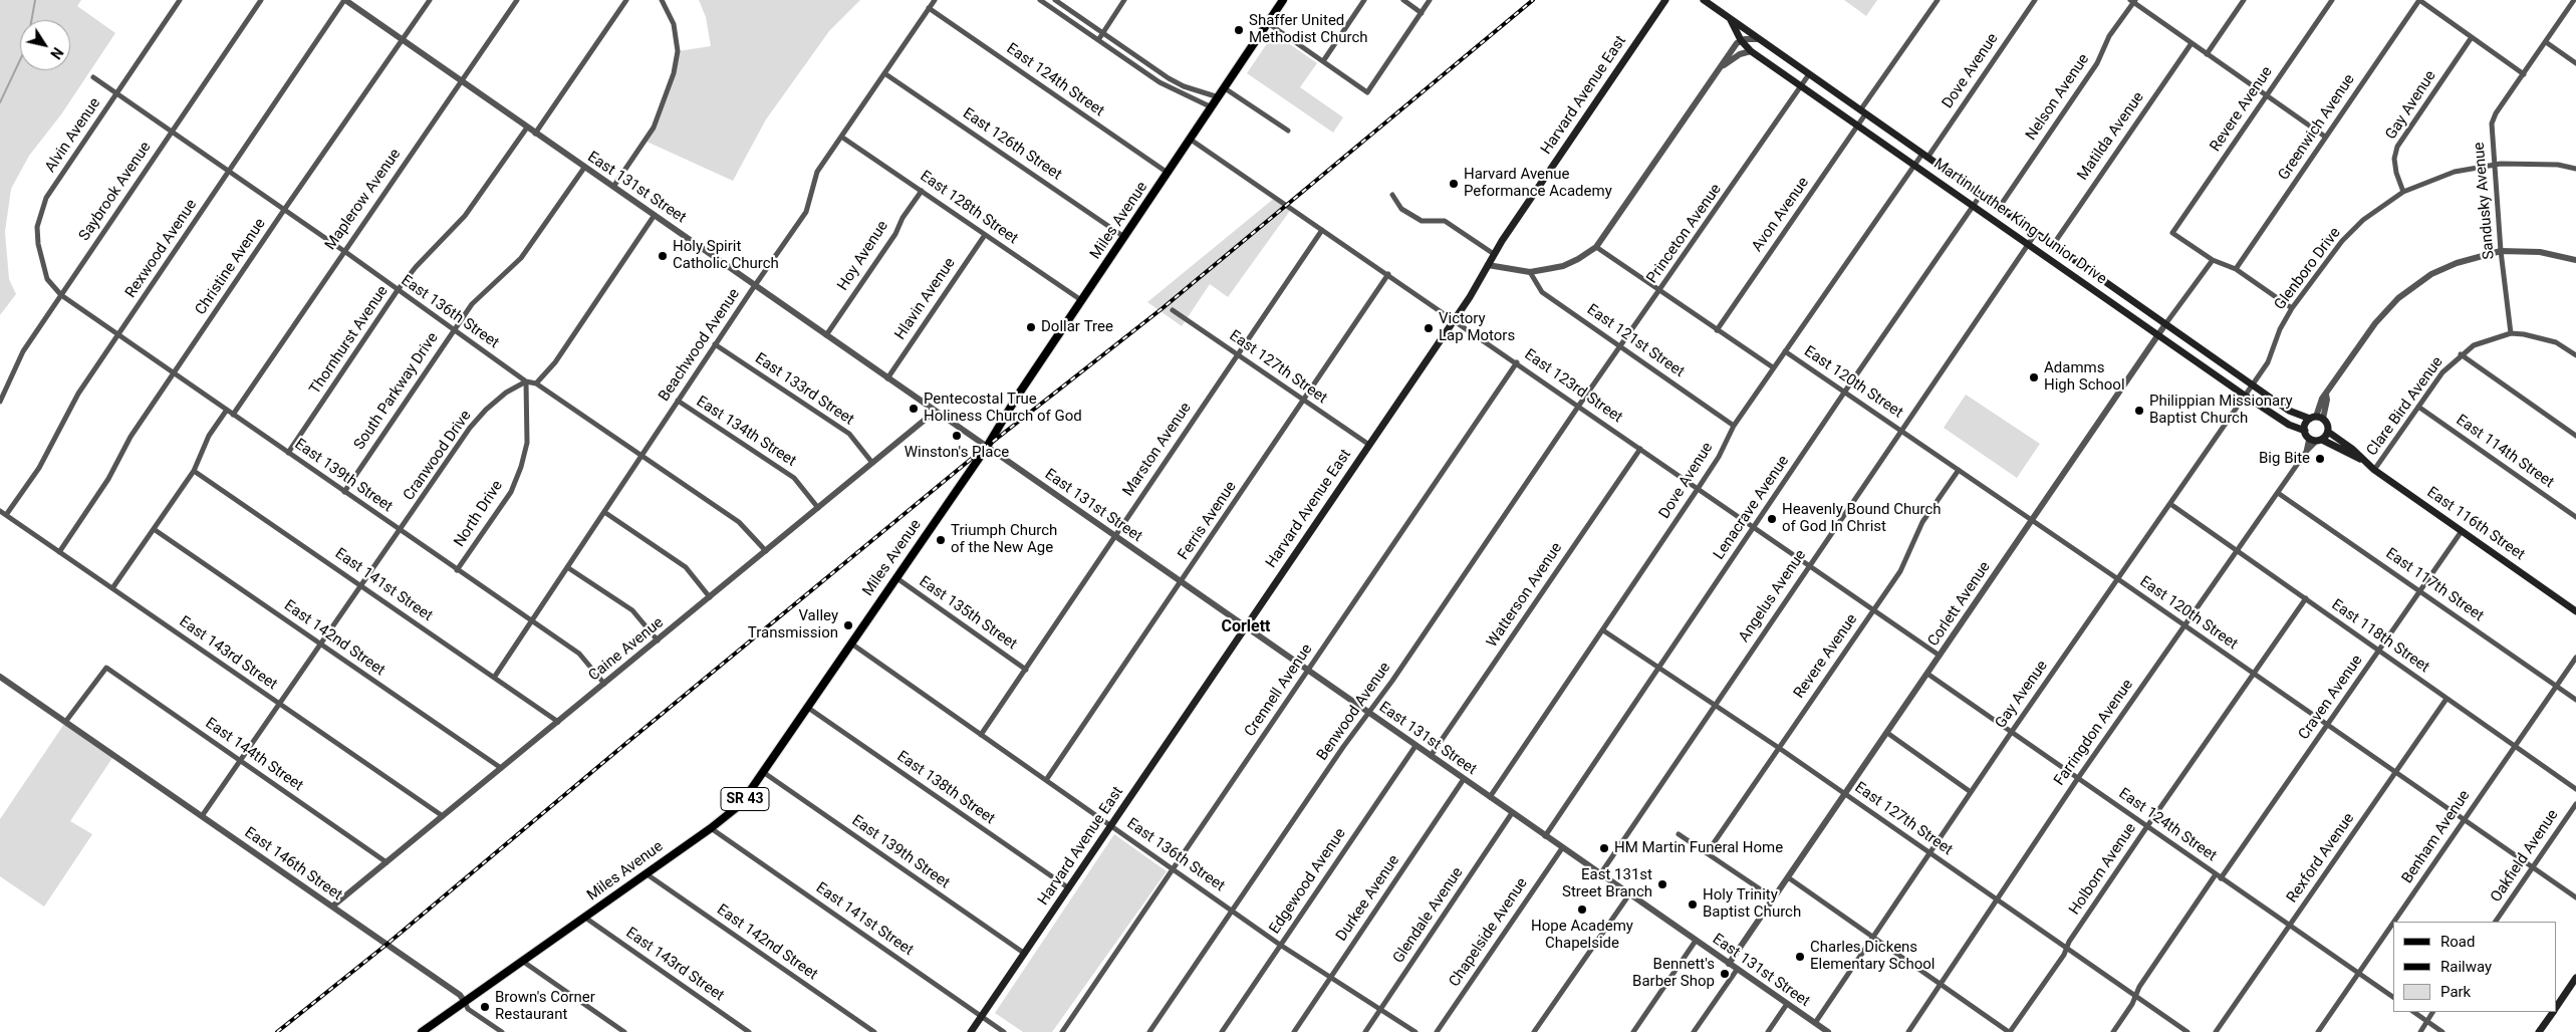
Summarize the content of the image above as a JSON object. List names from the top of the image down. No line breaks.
{"streets":{"main road":["Harvard Avenue East","Miles Avenue","Martin Luther King Junior Drive","East 116th Street","SR 43"],"street":["Dove Avenue","East 124th Street","Nelson Avenue","Gay Avenue","Revere Avenue","Greenwich Avenue","Alvin Avenue","Matilda Avenue","East 126th Street","East 131st Street","Saybrook Avenue","Maplerow Avenue","Sandusky Avenue","East 128th Street","Avon Avenue","Princeton Avenue","Rexwood Avenue","Hoy Avenue","Christine Avenue","Glenboro Drive","Hlavin Avenue","East 136th Street","Thornhurst Avenue","East 121st Street","Beachwood Avenue","East 127th Street","East 120th Street","East 123rd Street","East 133rd Street","South Parkway Drive","Clare Bird Avenue","East 134th Street","Marston Avenue","East 114th Street","Cranwood Drive","East 139th Street","Lenacrave Avenue","North Drive","Ferris Avenue","East 141st Street","East 117th Street","Watterson Avenue","Angelus Avenue","Corlett Avenue","East 135th Street","East 118th Street","East 142nd Street","Caine Avenue","East 143rd Street","Crennell Avenue","Craven Avenue","Benwood Avenue","Farringdon Avenue","East 144th Street","East 138th Street","Benham Avenue","Oakfield Avenue","Rexford Avenue","East 146th Street","Holborn Avenue","Edgewood Avenue","Durkee Avenue","Glendale Avenue","Chapelside Avenue"]},"crossings":[["Dove Avenue","East 131st Street"],["Dove Avenue","Martin Luther King Junior Drive"],["Dove Avenue","East 121st Street"],["Dove Avenue","East 127th Street"],["Dove Avenue","East 120th Street"],["Dove Avenue","East 123rd Street"],["East 124th Street","Gay Avenue"],["East 124th Street","Miles Avenue"],["East 124th Street","Beachwood Avenue"],["East 124th Street","Corlett Avenue"],["East 124th Street","Craven Avenue"],["East 124th Street","Farringdon Avenue"],["East 124th Street","Benham Avenue"],["East 124th Street","Rexford Avenue"],["East 124th Street","Holborn Avenue"],["Harvard Avenue East","East 131st Street"],["Harvard Avenue East","East 136th Street"],["Harvard Avenue East","East 127th Street"],["Harvard Avenue East","East 123rd Street"],["Harvard Avenue East","East 139th Street"],["Harvard Avenue East","East 141st Street"],["Harvard Avenue East","East 138th Street"],["Nelson Avenue","Martin Luther King Junior Drive"],["Gay Avenue","East 131st Street"],["Gay Avenue","Martin Luther King Junior Drive"],["Gay Avenue","Glenboro Drive"],["Gay Avenue","East 127th Street"],["Gay Avenue","East 120th Street"],["Gay Avenue","East 118th Street"],["Revere Avenue","East 127th Street"],["Revere Avenue","East 120th Street"],["Revere Avenue","East 123rd Street"],["Revere Avenue","Corlett Avenue"],["Alvin Avenue","Saybrook Avenue"],["Alvin Avenue","East 136th Street"],["Alvin Avenue","East 139th Street"],["Matilda Avenue","Martin Luther King Junior Drive"],["East 126th Street","Miles Avenue"],["East 126th Street","Beachwood Avenue"],["East 131st Street","Maplerow Avenue"],["East 131st Street","Miles Avenue"],["East 131st Street","Rexwood Avenue"],["East 131st Street","Hoy Avenue"],["East 131st Street","Christine Avenue"],["East 131st Street","Hlavin Avenue"],["East 131st Street","Thornhurst Avenue"],["East 131st Street","Beachwood Avenue"],["East 131st Street","South Parkway Drive"],["East 131st Street","Marston Avenue"],["East 131st Street","Lenacrave Avenue"],["East 131st Street","Ferris Avenue"],["East 131st Street","Watterson Avenue"],["East 131st Street","Angelus Avenue"],["East 131st Street","Corlett Avenue"],["East 131st Street","Caine Avenue"],["East 131st Street","Crennell Avenue"],["East 131st Street","Benwood Avenue"],["East 131st Street","Edgewood Avenue"],["East 131st Street","Durkee Avenue"],["East 131st Street","Glendale Avenue"],["East 131st Street","Chapelside Avenue"],["Saybrook Avenue","East 136th Street"],["Saybrook Avenue","East 139th Street"],["Maplerow Avenue","East 136th Street"],["Maplerow Avenue","East 139th Street"],["Sandusky Avenue","Glenboro Drive"],["Sandusky Avenue","Clare Bird Avenue"],["East 128th Street","Miles Avenue"],["East 128th Street","Hoy Avenue"],["East 128th Street","Hlavin Avenue"],["East 128th Street","Beachwood Avenue"],["Avon Avenue","Martin Luther King Junior Drive"],["Miles Avenue","East 136th Street"],["Miles Avenue","East 123rd Street"],["Miles Avenue","East 139th Street"],["Miles Avenue","East 141st Street"],["Miles Avenue","East 135th Street"],["Miles Avenue","East 142nd Street"],["Miles Avenue","East 143rd Street"],["Miles Avenue","East 138th Street"],["Miles Avenue","East 146th Street"],["Martin Luther King Junior Drive","Princeton Avenue"],["Martin Luther King Junior Drive","Glenboro Drive"],["Martin Luther King Junior Drive","Lenacrave Avenue"],["Martin Luther King Junior Drive","East 116th Street"],["Martin Luther King Junior Drive","Angelus Avenue"],["Martin Luther King Junior Drive","Corlett Avenue"],["Martin Luther King Junior Drive","Farringdon Avenue"],["Princeton Avenue","East 121st Street"],["Princeton Avenue","East 123rd Street"],["Princeton Avenue","Benwood Avenue"],["Rexwood Avenue","East 136th Street"],["Rexwood Avenue","East 139th Street"],["Rexwood Avenue","East 143rd Street"],["Christine Avenue","East 136th Street"],["Christine Avenue","East 139th Street"],["Christine Avenue","East 143rd Street"],["East 136th Street","Thornhurst Avenue"],["East 136th Street","Beachwood Avenue"],["East 136th Street","South Parkway Drive"],["East 136th Street","Marston Avenue"],["East 136th Street","Cranwood Drive"],["East 136th Street","North Drive"],["East 136th Street","Ferris Avenue"],["East 136th Street","Caine Avenue"],["East 136th Street","Crennell Avenue"],["East 136th Street","Benwood Avenue"],["East 136th Street","Edgewood Avenue"],["East 136th Street","Durkee Avenue"],["East 136th Street","Glendale Avenue"],["Thornhurst Avenue","East 139th Street"],["Beachwood Avenue","East 133rd Street"],["Beachwood Avenue","East 134th Street"],["Beachwood Avenue","East 139th Street"],["Beachwood Avenue","East 141st Street"],["East 127th Street","Marston Avenue"],["East 127th Street","Lenacrave Avenue"],["East 127th Street","Ferris Avenue"],["East 127th Street","Angelus Avenue"],["East 127th Street","Corlett Avenue"],["East 127th Street","Farringdon Avenue"],["East 127th Street","Holborn Avenue"],["East 120th Street","Lenacrave Avenue"],["East 120th Street","Angelus Avenue"],["East 120th Street","Corlett Avenue"],["East 120th Street","Craven Avenue"],["East 120th Street","Farringdon Avenue"],["East 120th Street","Benham Avenue"],["East 120th Street","Oakfield Avenue"],["East 120th Street","Rexford Avenue"],["East 120th Street","Holborn Avenue"],["East 123rd Street","Marston Avenue"],["East 123rd Street","Lenacrave Avenue"],["East 123rd Street","Ferris Avenue"],["East 123rd Street","Watterson Avenue"],["East 123rd Street","Angelus Avenue"],["East 123rd Street","Corlett Avenue"],["East 123rd Street","Crennell Avenue"],["East 123rd Street","Benwood Avenue"],["East 133rd Street","Caine Avenue"],["South Parkway Drive","East 139th Street"],["Clare Bird Avenue","East 114th Street"],["Clare Bird Avenue","East 116th Street"],["East 134th Street","Caine Avenue"],["Marston Avenue","East 135th Street"],["Cranwood Drive","East 139th Street"],["Cranwood Drive","North Drive"],["Cranwood Drive","East 141st Street"],["Cranwood Drive","East 142nd Street"],["Cranwood Drive","East 143rd Street"],["Cranwood Drive","East 144th Street"],["Cranwood Drive","East 146th Street"],["East 139th Street","North Drive"],["East 139th Street","Caine Avenue"],["East 116th Street","Craven Avenue"],["East 116th Street","Farringdon Avenue"],["East 141st Street","Caine Avenue"],["East 117th Street","Craven Avenue"],["East 117th Street","Farringdon Avenue"],["East 117th Street","Benham Avenue"],["East 118th Street","Craven Avenue"],["East 118th Street","Farringdon Avenue"],["East 118th Street","Benham Avenue"],["East 118th Street","Rexford Avenue"],["East 118th Street","Holborn Avenue"],["East 142nd Street","Caine Avenue"],["Caine Avenue","East 143rd Street"],["Caine Avenue","East 144th Street"],["Caine Avenue","East 146th Street"],["East 144th Street","East 146th Street"]],"districts":["Corlett"],"places":["Shaffer United Methodist Church","Harvard Avenue Peformance Academy","Holy Spirit Catholic Church","Dollar Tree","Victory Lap Motors","Adamms High School","Pentecostal True Holiness Church of God","Philippian Missionary Baptist Church","Winston's Place","Big Bite","Heavenly Bound Church of God In Christ","Triumph Church of the New Age","Valley Transmission","HM Martin Funeral Home","East 131st Street Branch","Holy Trinity Baptist Church","Hope Academy Chapelside","Charles Dickens Elementary School","Bennett's Barber Shop","Brown's Corner Restaurant"],"legend":["Road","Railway","Park"],"north":"bottom right"}
